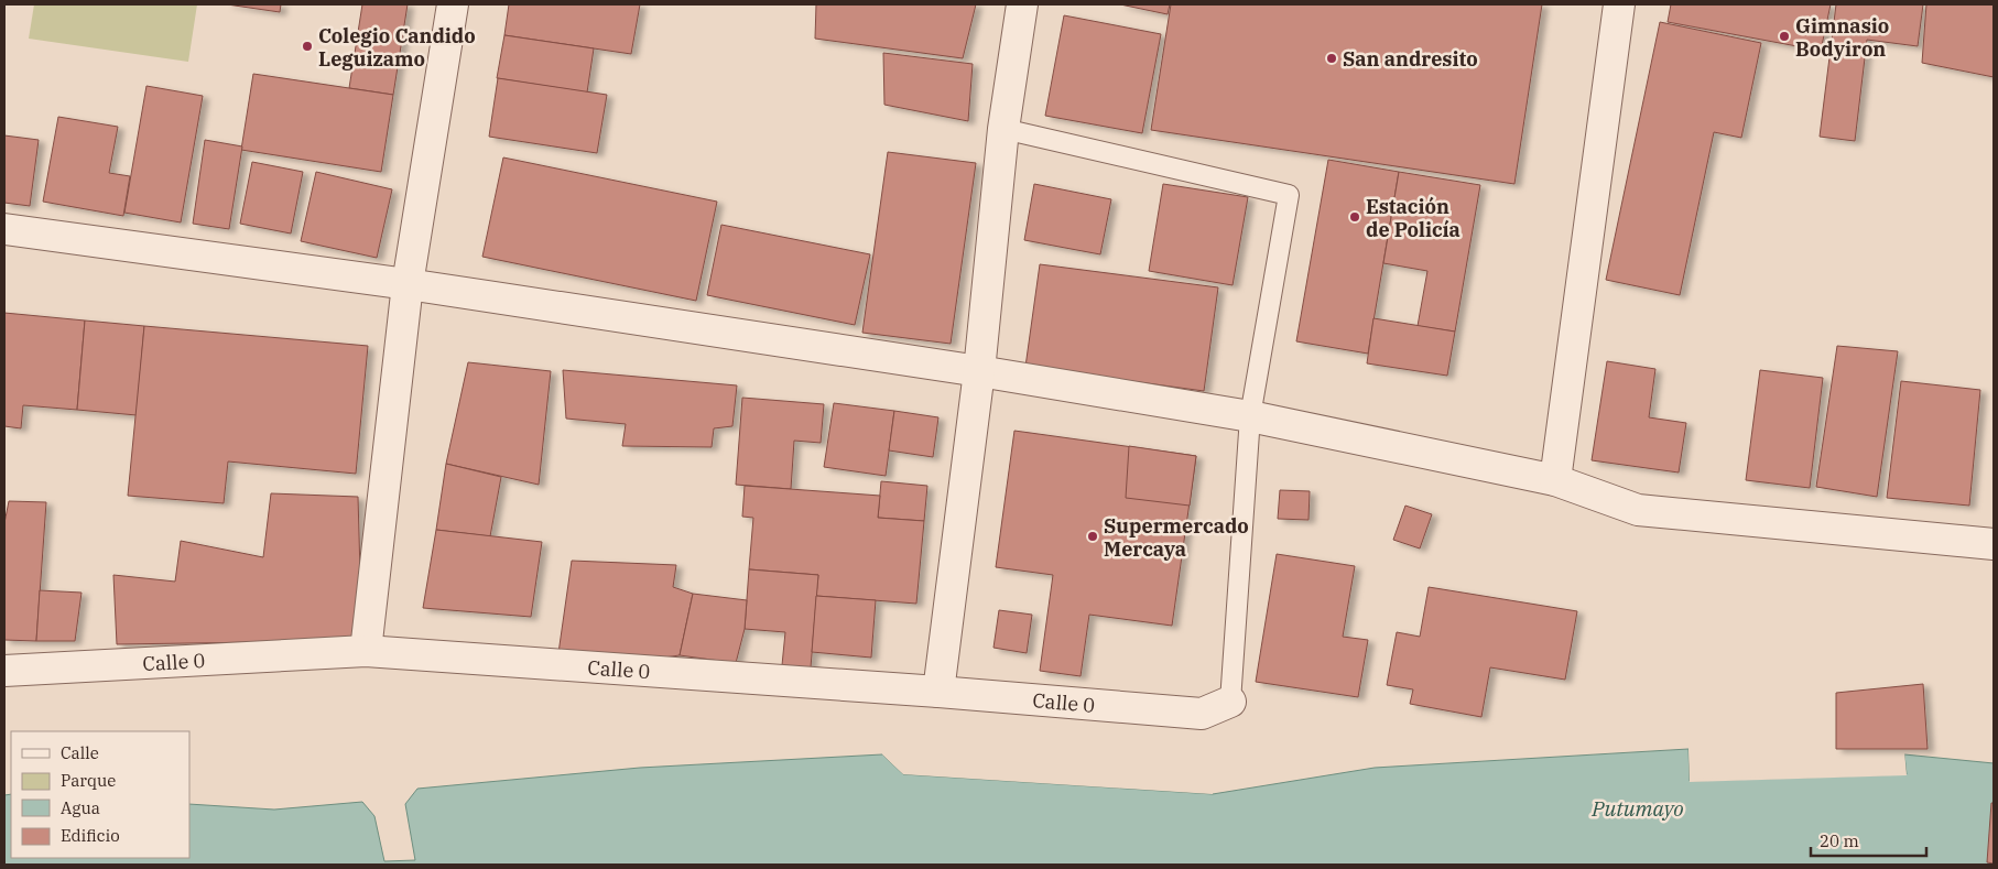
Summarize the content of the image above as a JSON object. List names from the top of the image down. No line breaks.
{"streets":{"street":["Calle 0"]},"water":["Putumayo"],"places":["Gimnasio Bodyiron","Colegio Candido Leguizamo","San andresito","Estación de Policía","Supermercado Mercaya"],"legend":["Calle","Parque","Agua","Edificio"],"scale_bar":"20 m"}
